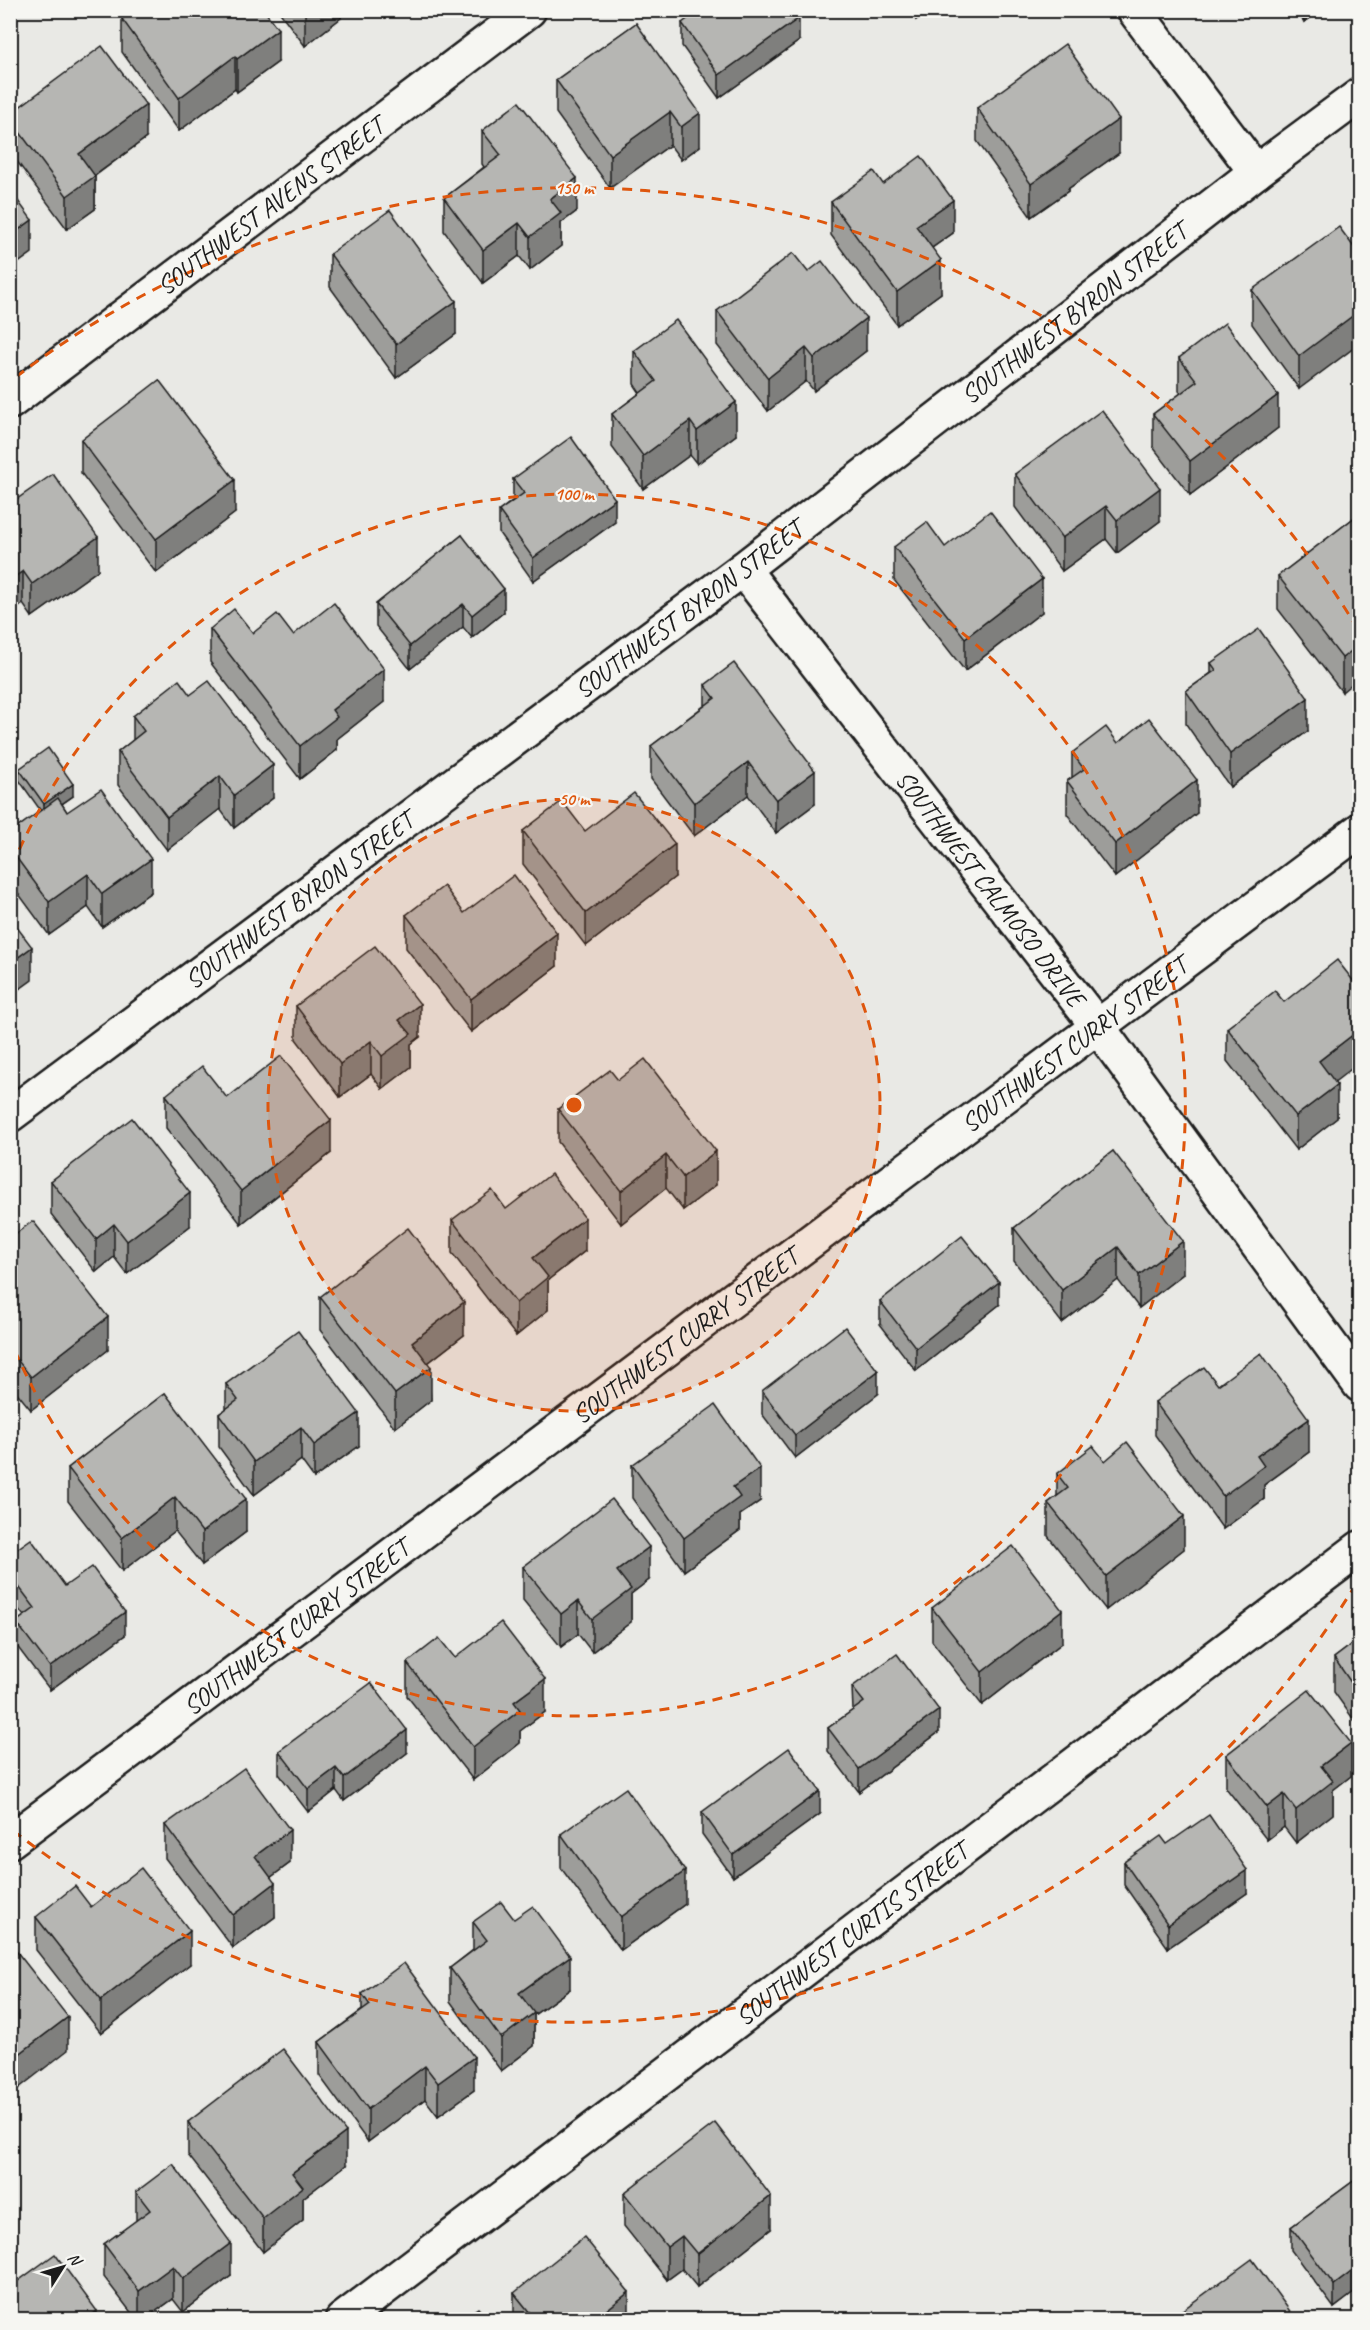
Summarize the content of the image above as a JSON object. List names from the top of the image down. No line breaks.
{"streets":{"street":["SOUTHWEST AVENS STREET","SOUTHWEST BYRON STREET","SOUTHWEST CALMOSO DRIVE","SOUTHWEST CURRY STREET","SOUTHWEST CURTIS STREET"]},"crossings":[["SOUTHWEST BYRON STREET","SOUTHWEST CALMOSO DRIVE"],["SOUTHWEST CALMOSO DRIVE","SOUTHWEST CURRY STREET"]],"north":"top right","rings":["150 m","100 m","50 m"]}
